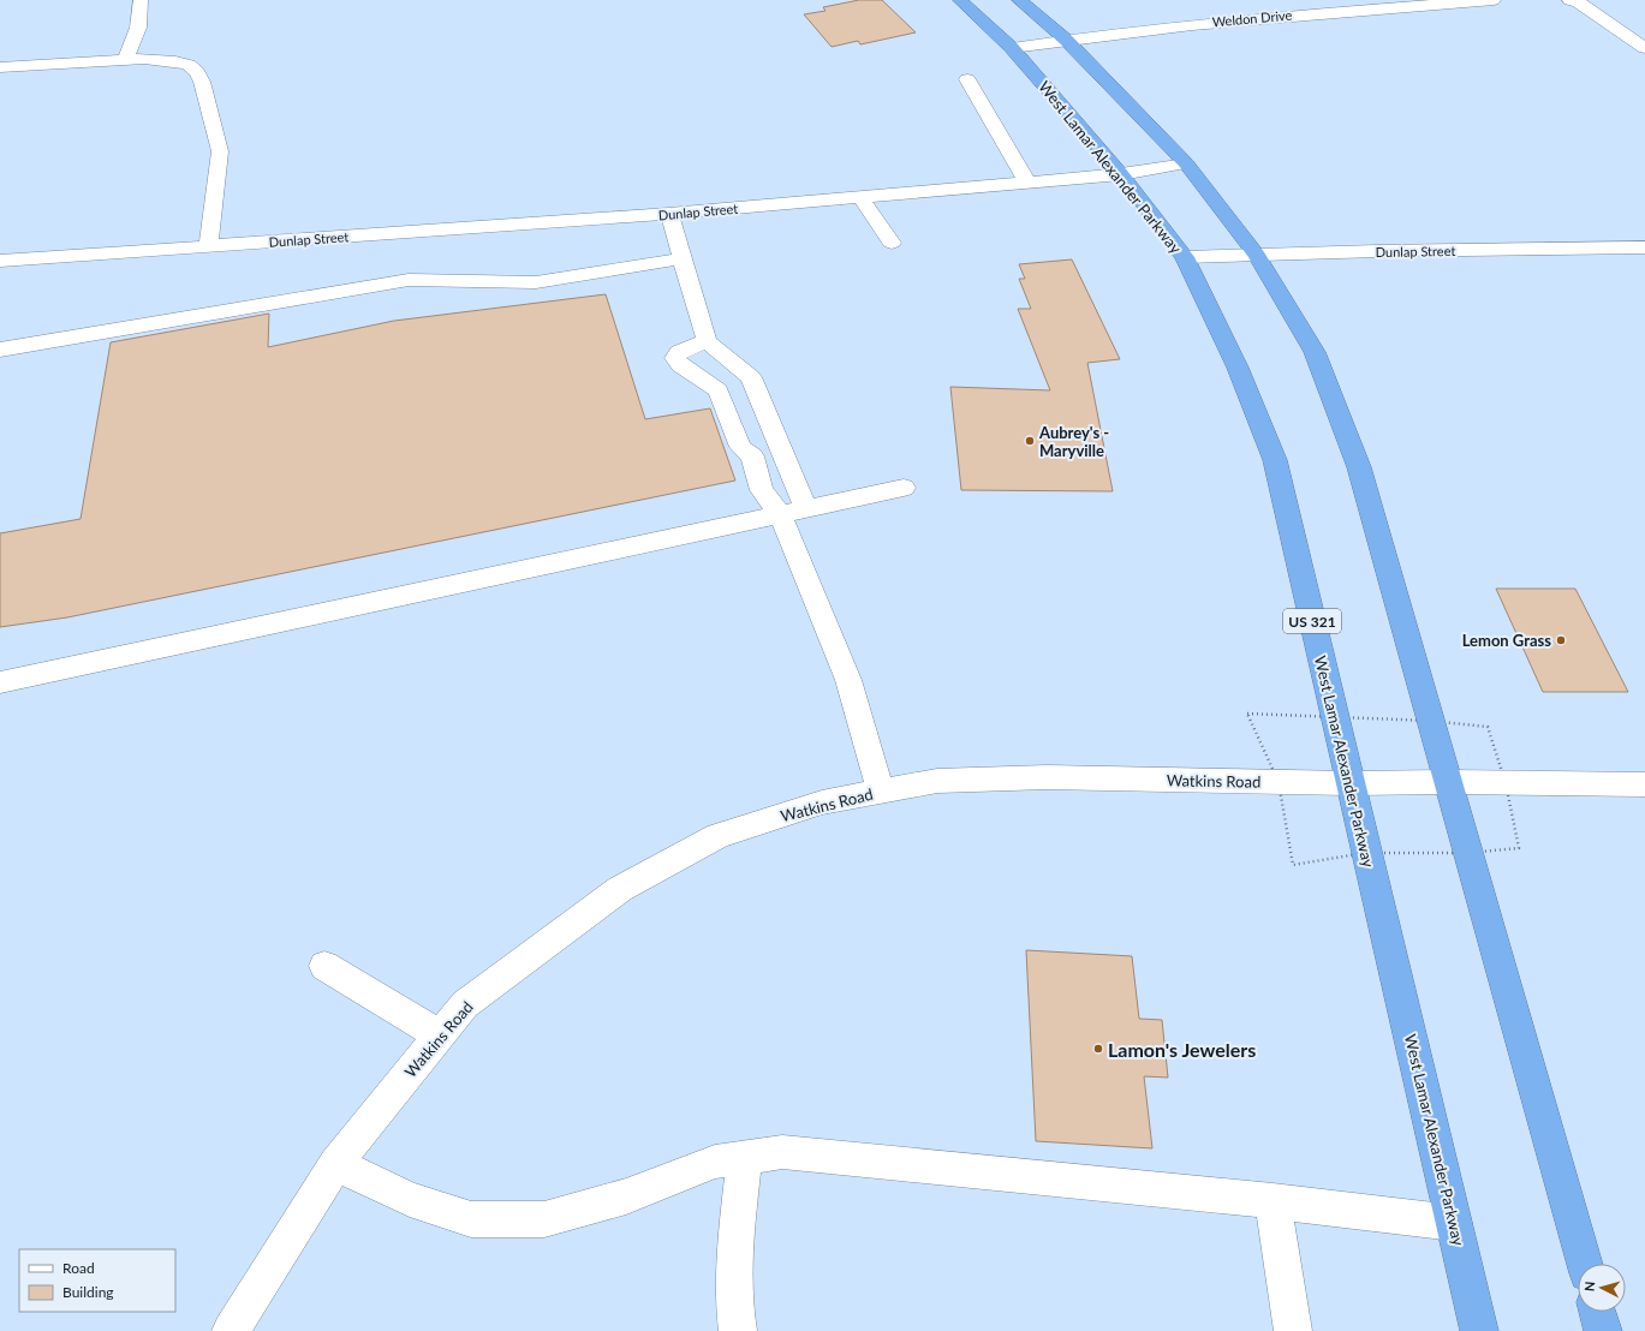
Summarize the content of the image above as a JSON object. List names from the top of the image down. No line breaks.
{"streets":{"highway":["West Lamar Alexander Parkway","US 321"],"street":["Weldon Drive","Dunlap Street","Watkins Road"]},"crossings":[["Weldon Drive","West Lamar Alexander Parkway"],["West Lamar Alexander Parkway","Dunlap Street"],["West Lamar Alexander Parkway","Watkins Road"]],"places":["Aubrey's - Maryville","Lemon Grass","Lamon's Jewelers"],"legend":["Road","Building"],"north":"left"}
